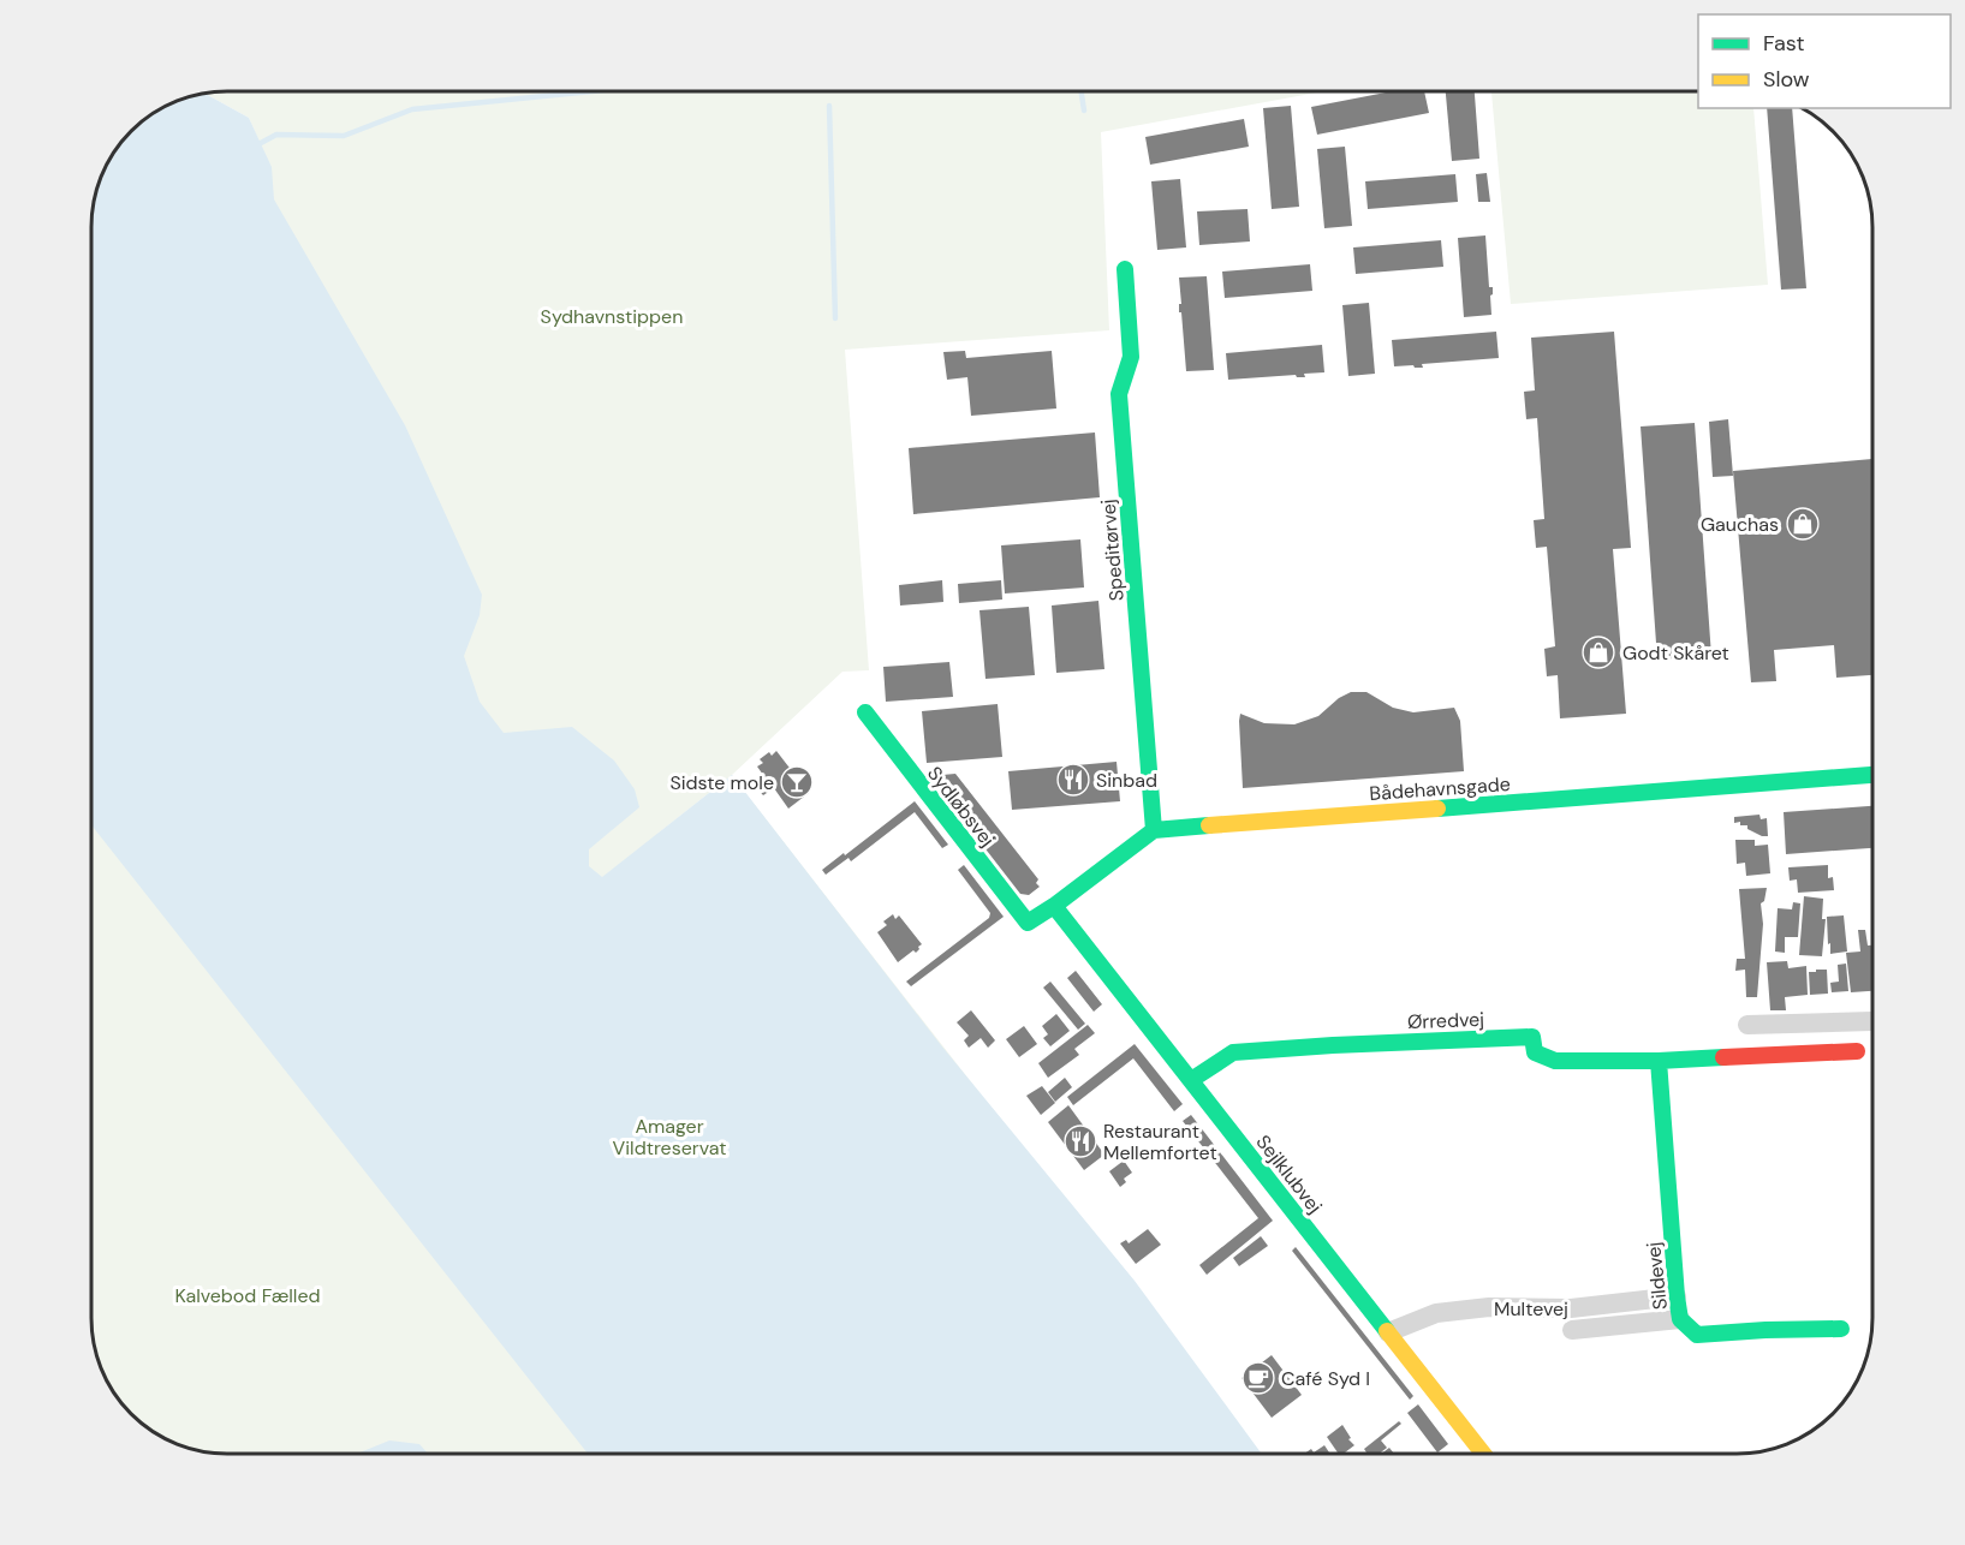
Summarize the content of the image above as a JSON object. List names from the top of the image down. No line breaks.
{"streets":{"street":["Speditørvej","Bådehavnsgade","Sydløbsvej","Ørredvej","Sejlklubvej","Sildevej","Multevej"]},"crossings":[["Speditørvej","Bådehavnsgade"],["Sydløbsvej","Sejlklubvej"],["Ørredvej","Sejlklubvej"],["Ørredvej","Sildevej"],["Sejlklubvej","Multevej"],["Sildevej","Multevej"]],"parks":["Sydhavnstippen","Amager Vildtreservat","Kalvebod Fælled"],"places":{"shop":["Gauchas","Godt Skåret"],"restaurant":["Sinbad","Restaurant Mellemfortet"],"bar":["Sidste mole"],"cafe":["Café Syd I"]},"legend":["Fast","Slow"]}
